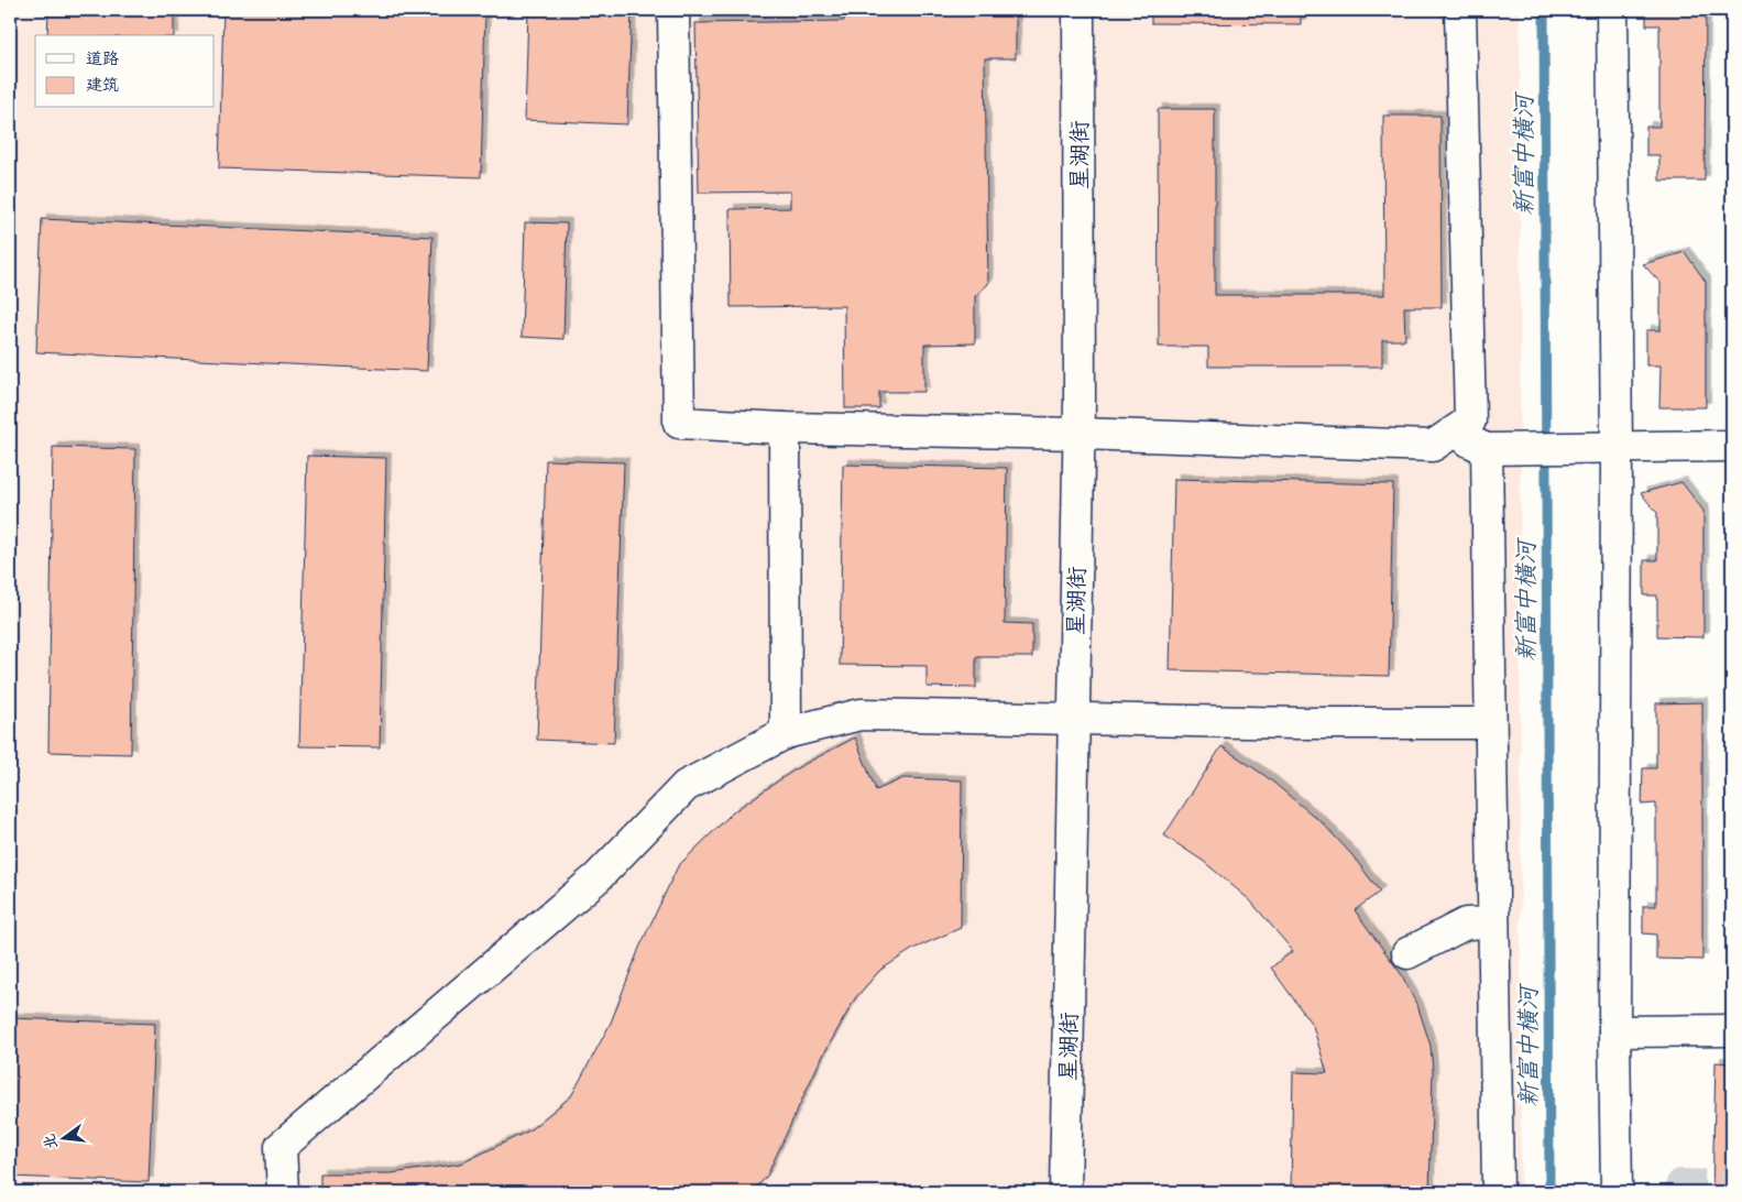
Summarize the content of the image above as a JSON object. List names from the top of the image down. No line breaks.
{"streets":{"street":["星湖街"]},"water":["新富中横河"],"legend":["道路","建筑"],"north":"left"}
